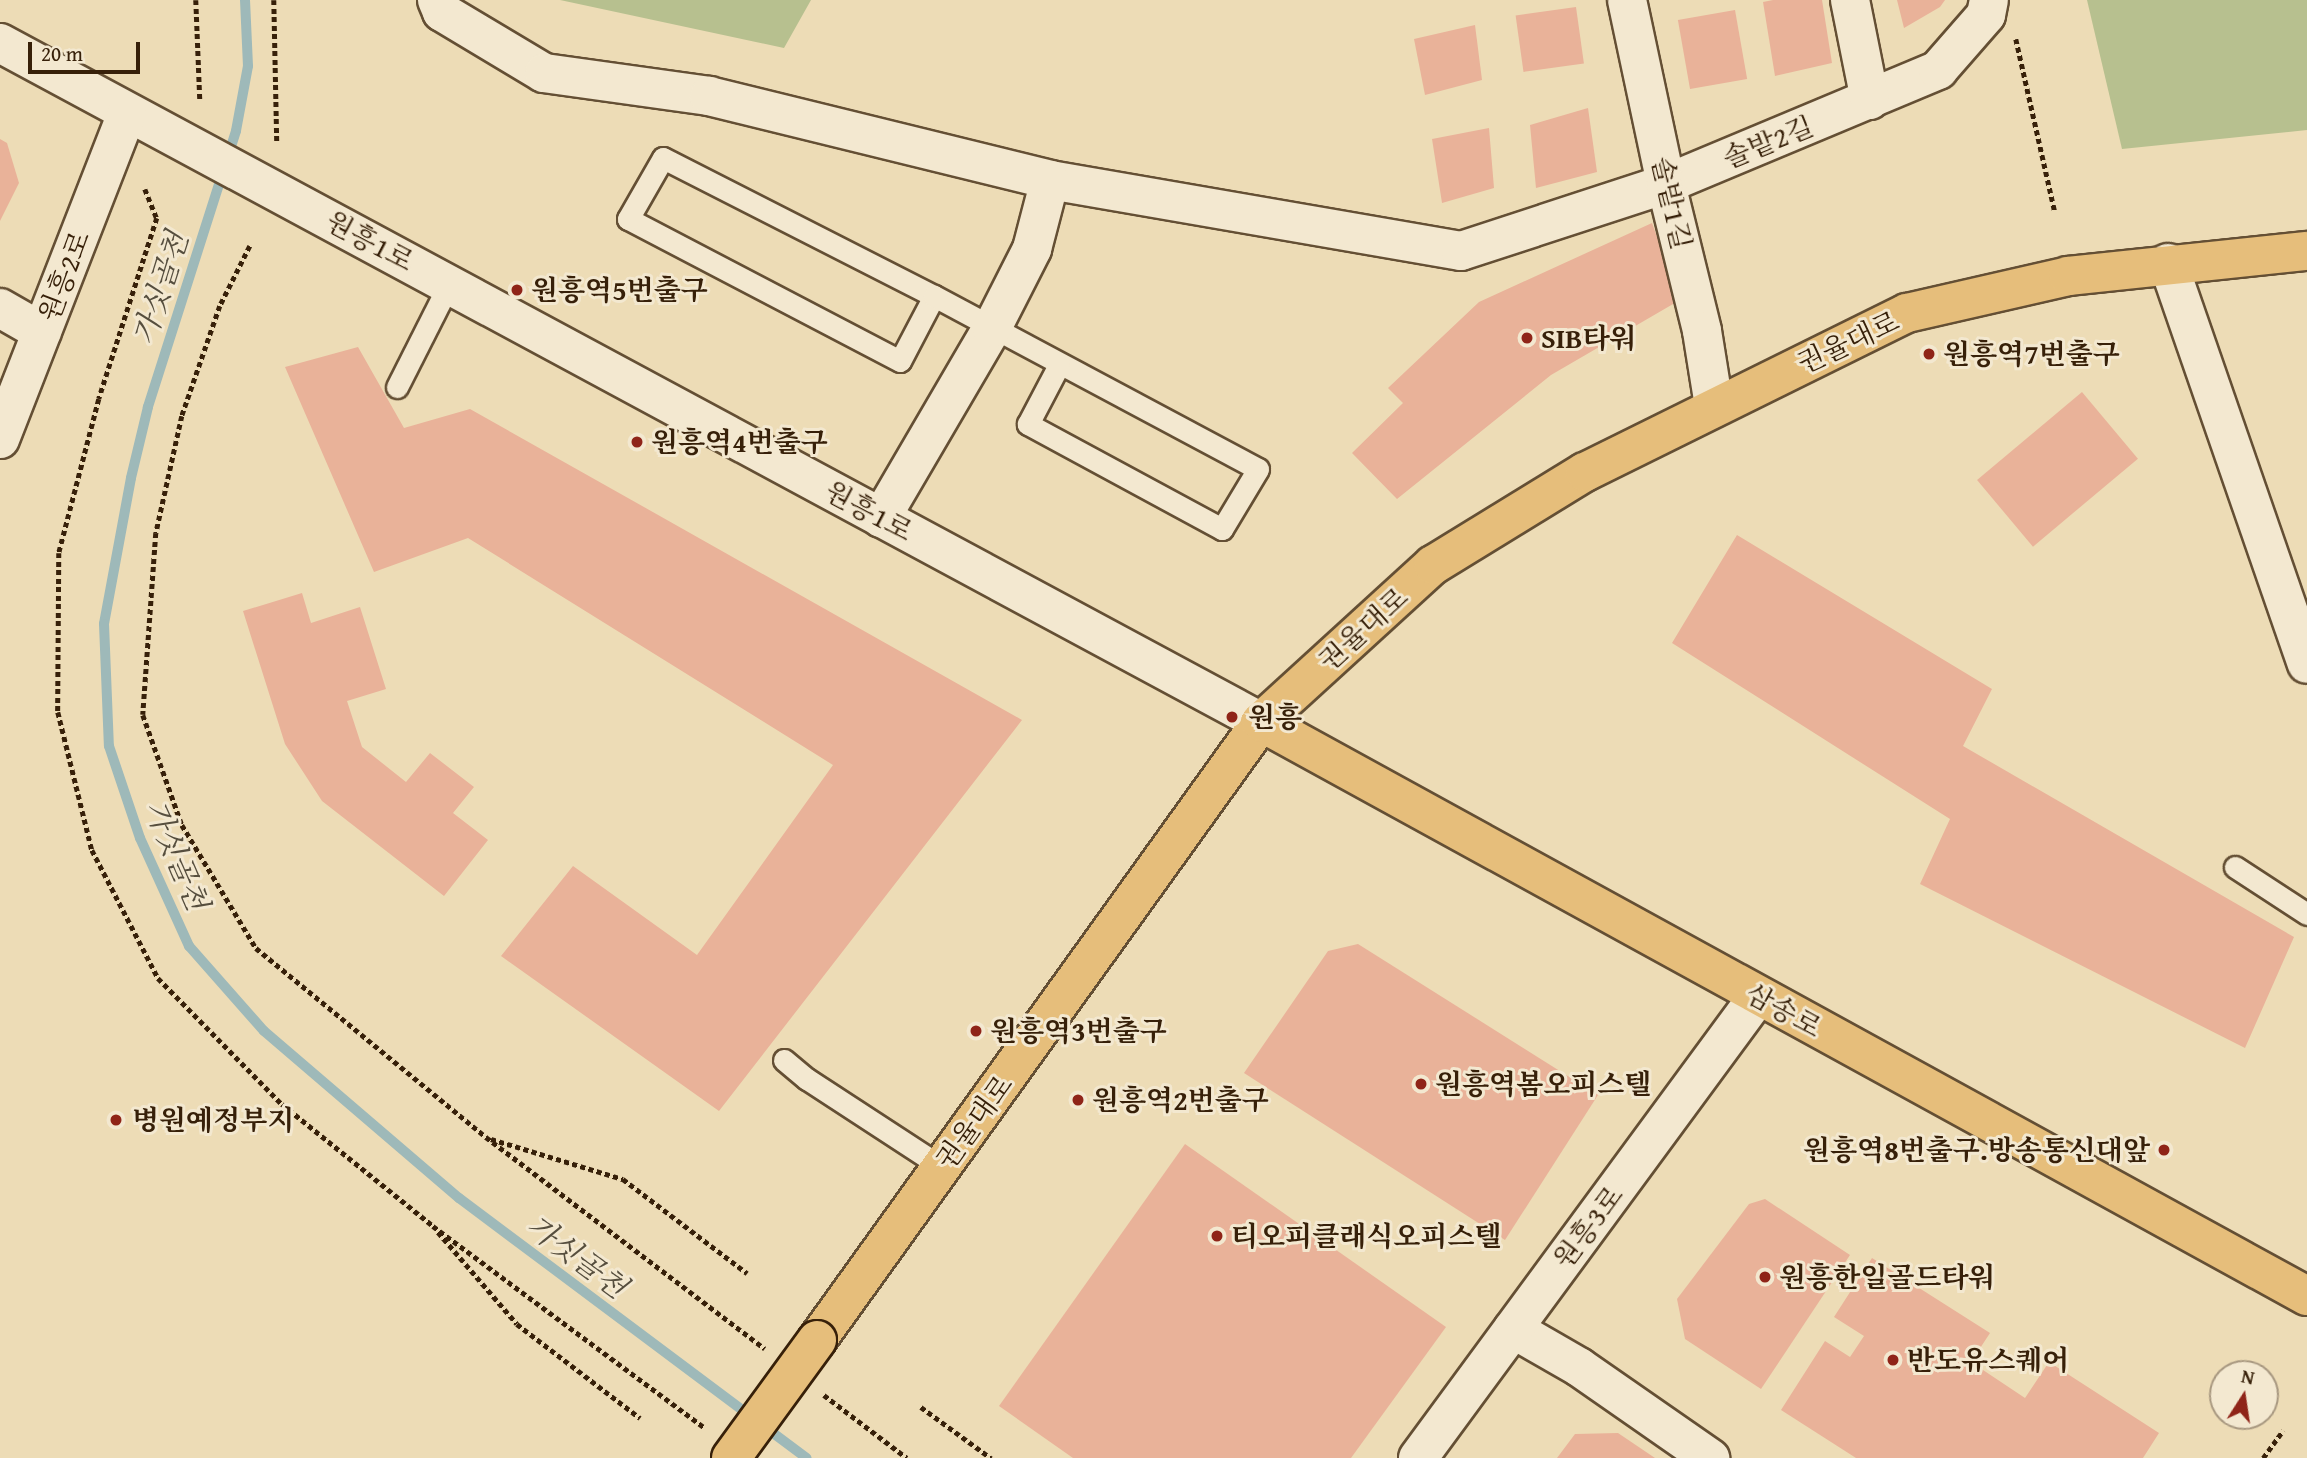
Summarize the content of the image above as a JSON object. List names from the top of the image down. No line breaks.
{"streets":{"main road":["권율대로","삼송로"],"street":["솔밭2길","솔밭1길","원흥1로","원흥2로","원흥3로"]},"crossings":[["솔밭2길","솔밭1길"],["솔밭1길","권율대로"],["원흥1로","원흥2로"],["원흥1로","권율대로"],["원흥1로","삼송로"],["권율대로","삼송로"],["삼송로","원흥3로"]],"water":["가싯골천"],"places":["원흥역5번출구","SIB타워","원흥역7번출구","원흥역4번출구","원흥","원흥역3번출구","원흥역봄오피스텔","원흥역2번출구","병원예정부지","원흥역8번출구.방송통신대앞","티오피클래식오피스텔","원흥한일골드타워","반도유스퀘어"],"scale_bar":"20 m","north":"top"}
